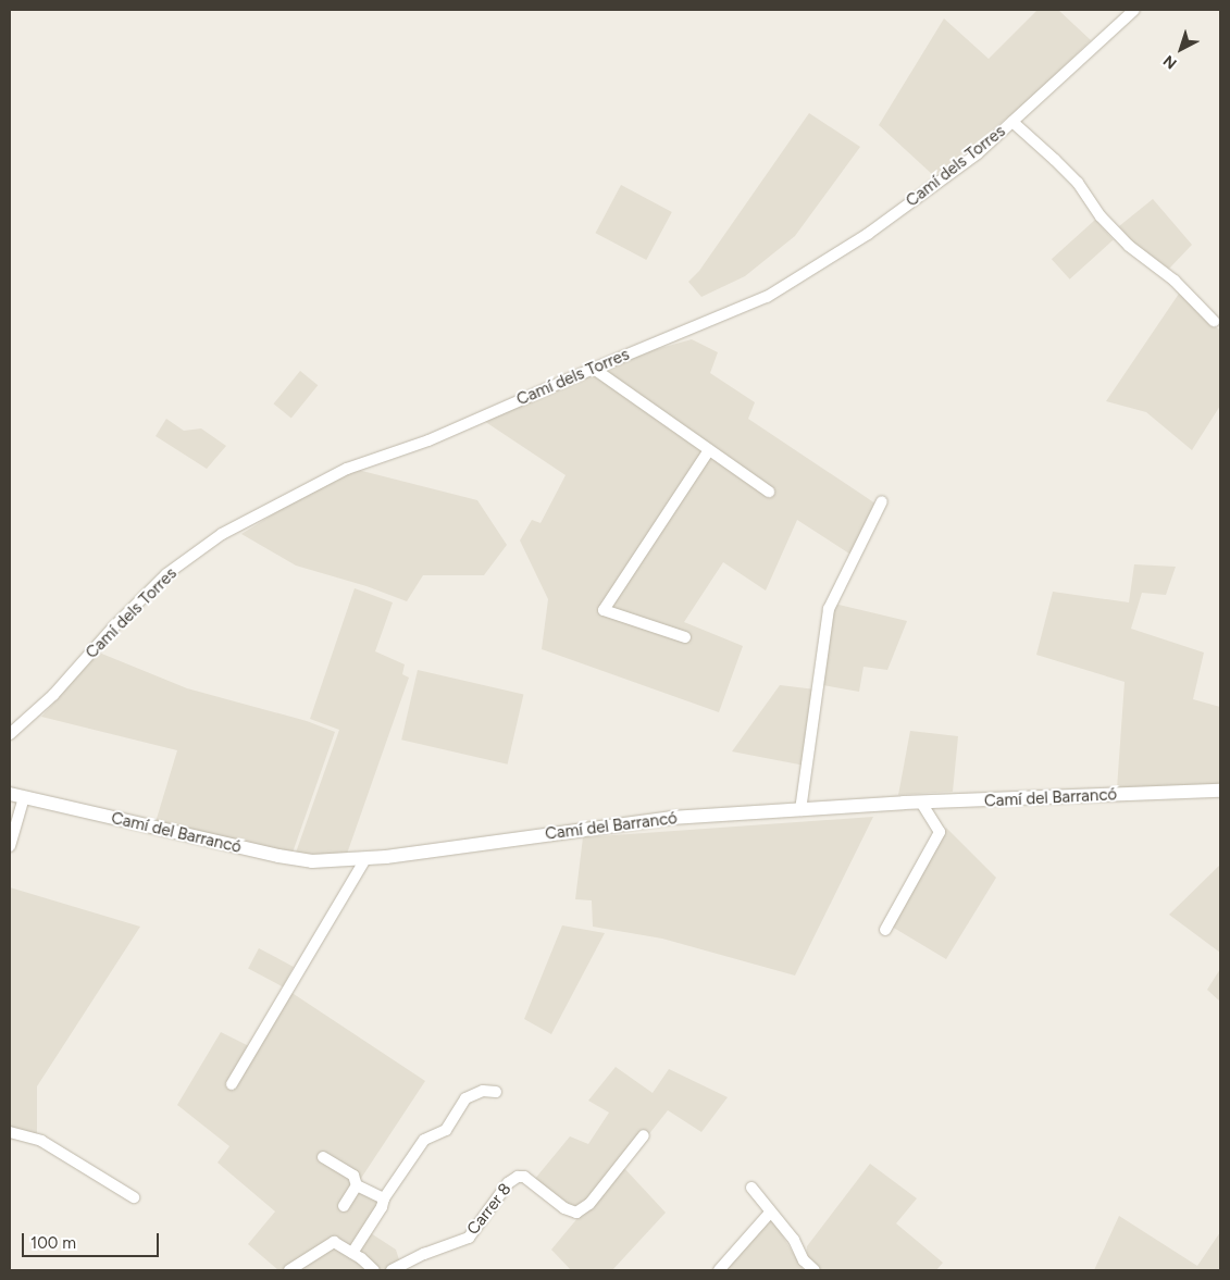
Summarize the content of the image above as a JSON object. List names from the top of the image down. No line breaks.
{"streets":{"street":["Camí dels Torres","Camí del Barrancó","Carrer 8"]},"scale_bar":"100 m","north":"bottom left"}
